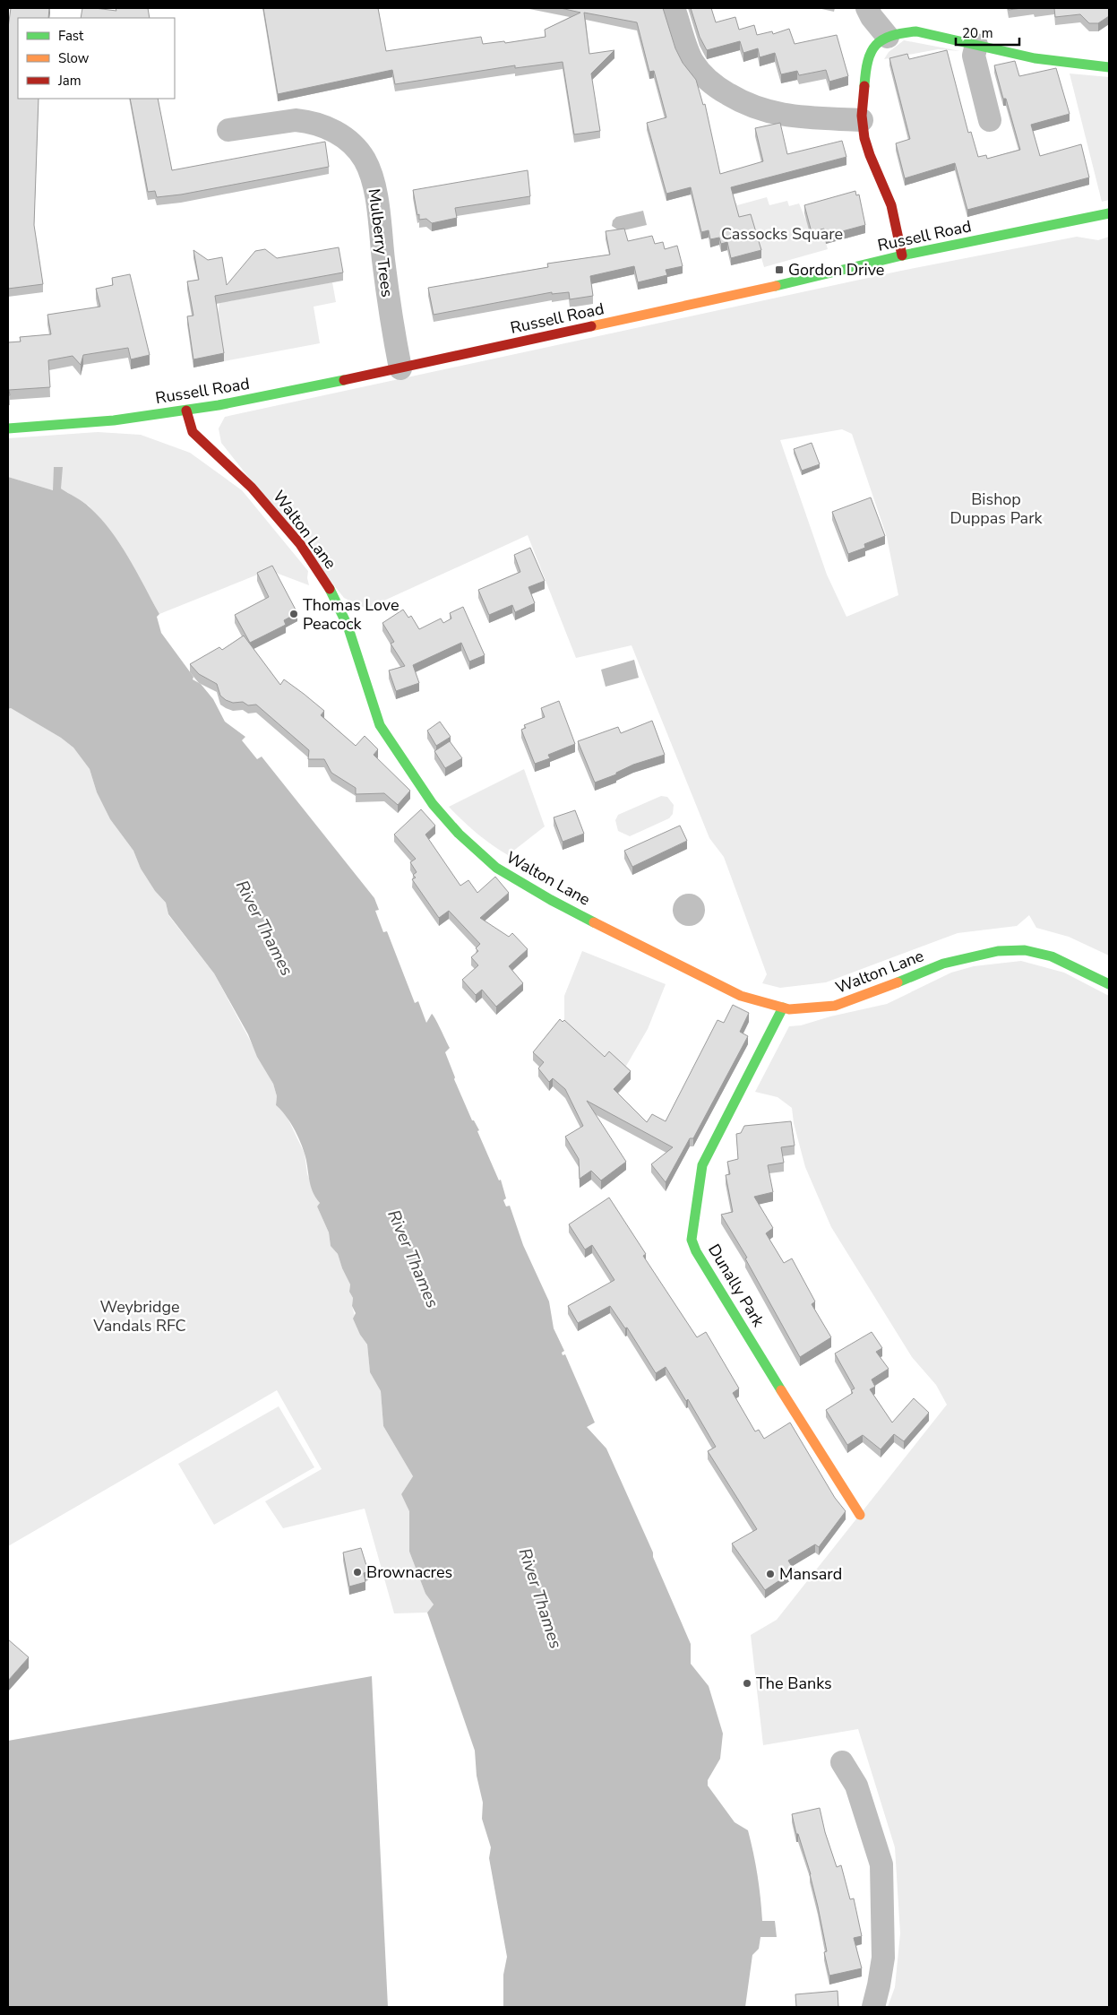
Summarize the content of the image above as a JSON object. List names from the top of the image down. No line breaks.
{"streets":{"main road":["Russell Road","Walton Lane","Dunally Park"],"street":["Mulberry Trees"]},"crossings":[["Russell Road","Mulberry Trees"],["Russell Road","Walton Lane"],["Walton Lane","Dunally Park"]],"water":["River Thames"],"parks":["Cassocks Square","Bishop Duppas Park","Weybridge Vandals RFC"],"places":{"transit":["Gordon Drive"],"other":["Thomas Love Peacock","Brownacres","Mansard","The Banks"]},"legend":["Fast","Slow","Jam"],"scale_bar":"20 m"}
